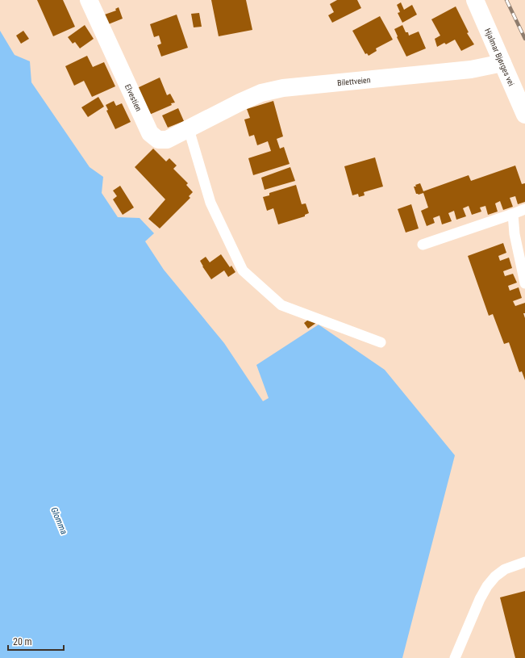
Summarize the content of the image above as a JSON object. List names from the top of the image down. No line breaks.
{"streets":{"street":["Hjalmar Bjørges vei","Bilettveien","Elvestien"]},"crossings":[["Hjalmar Bjørges vei","Bilettveien"],["Bilettveien","Elvestien"]],"water":["Glomma"],"scale_bar":"20 m"}
